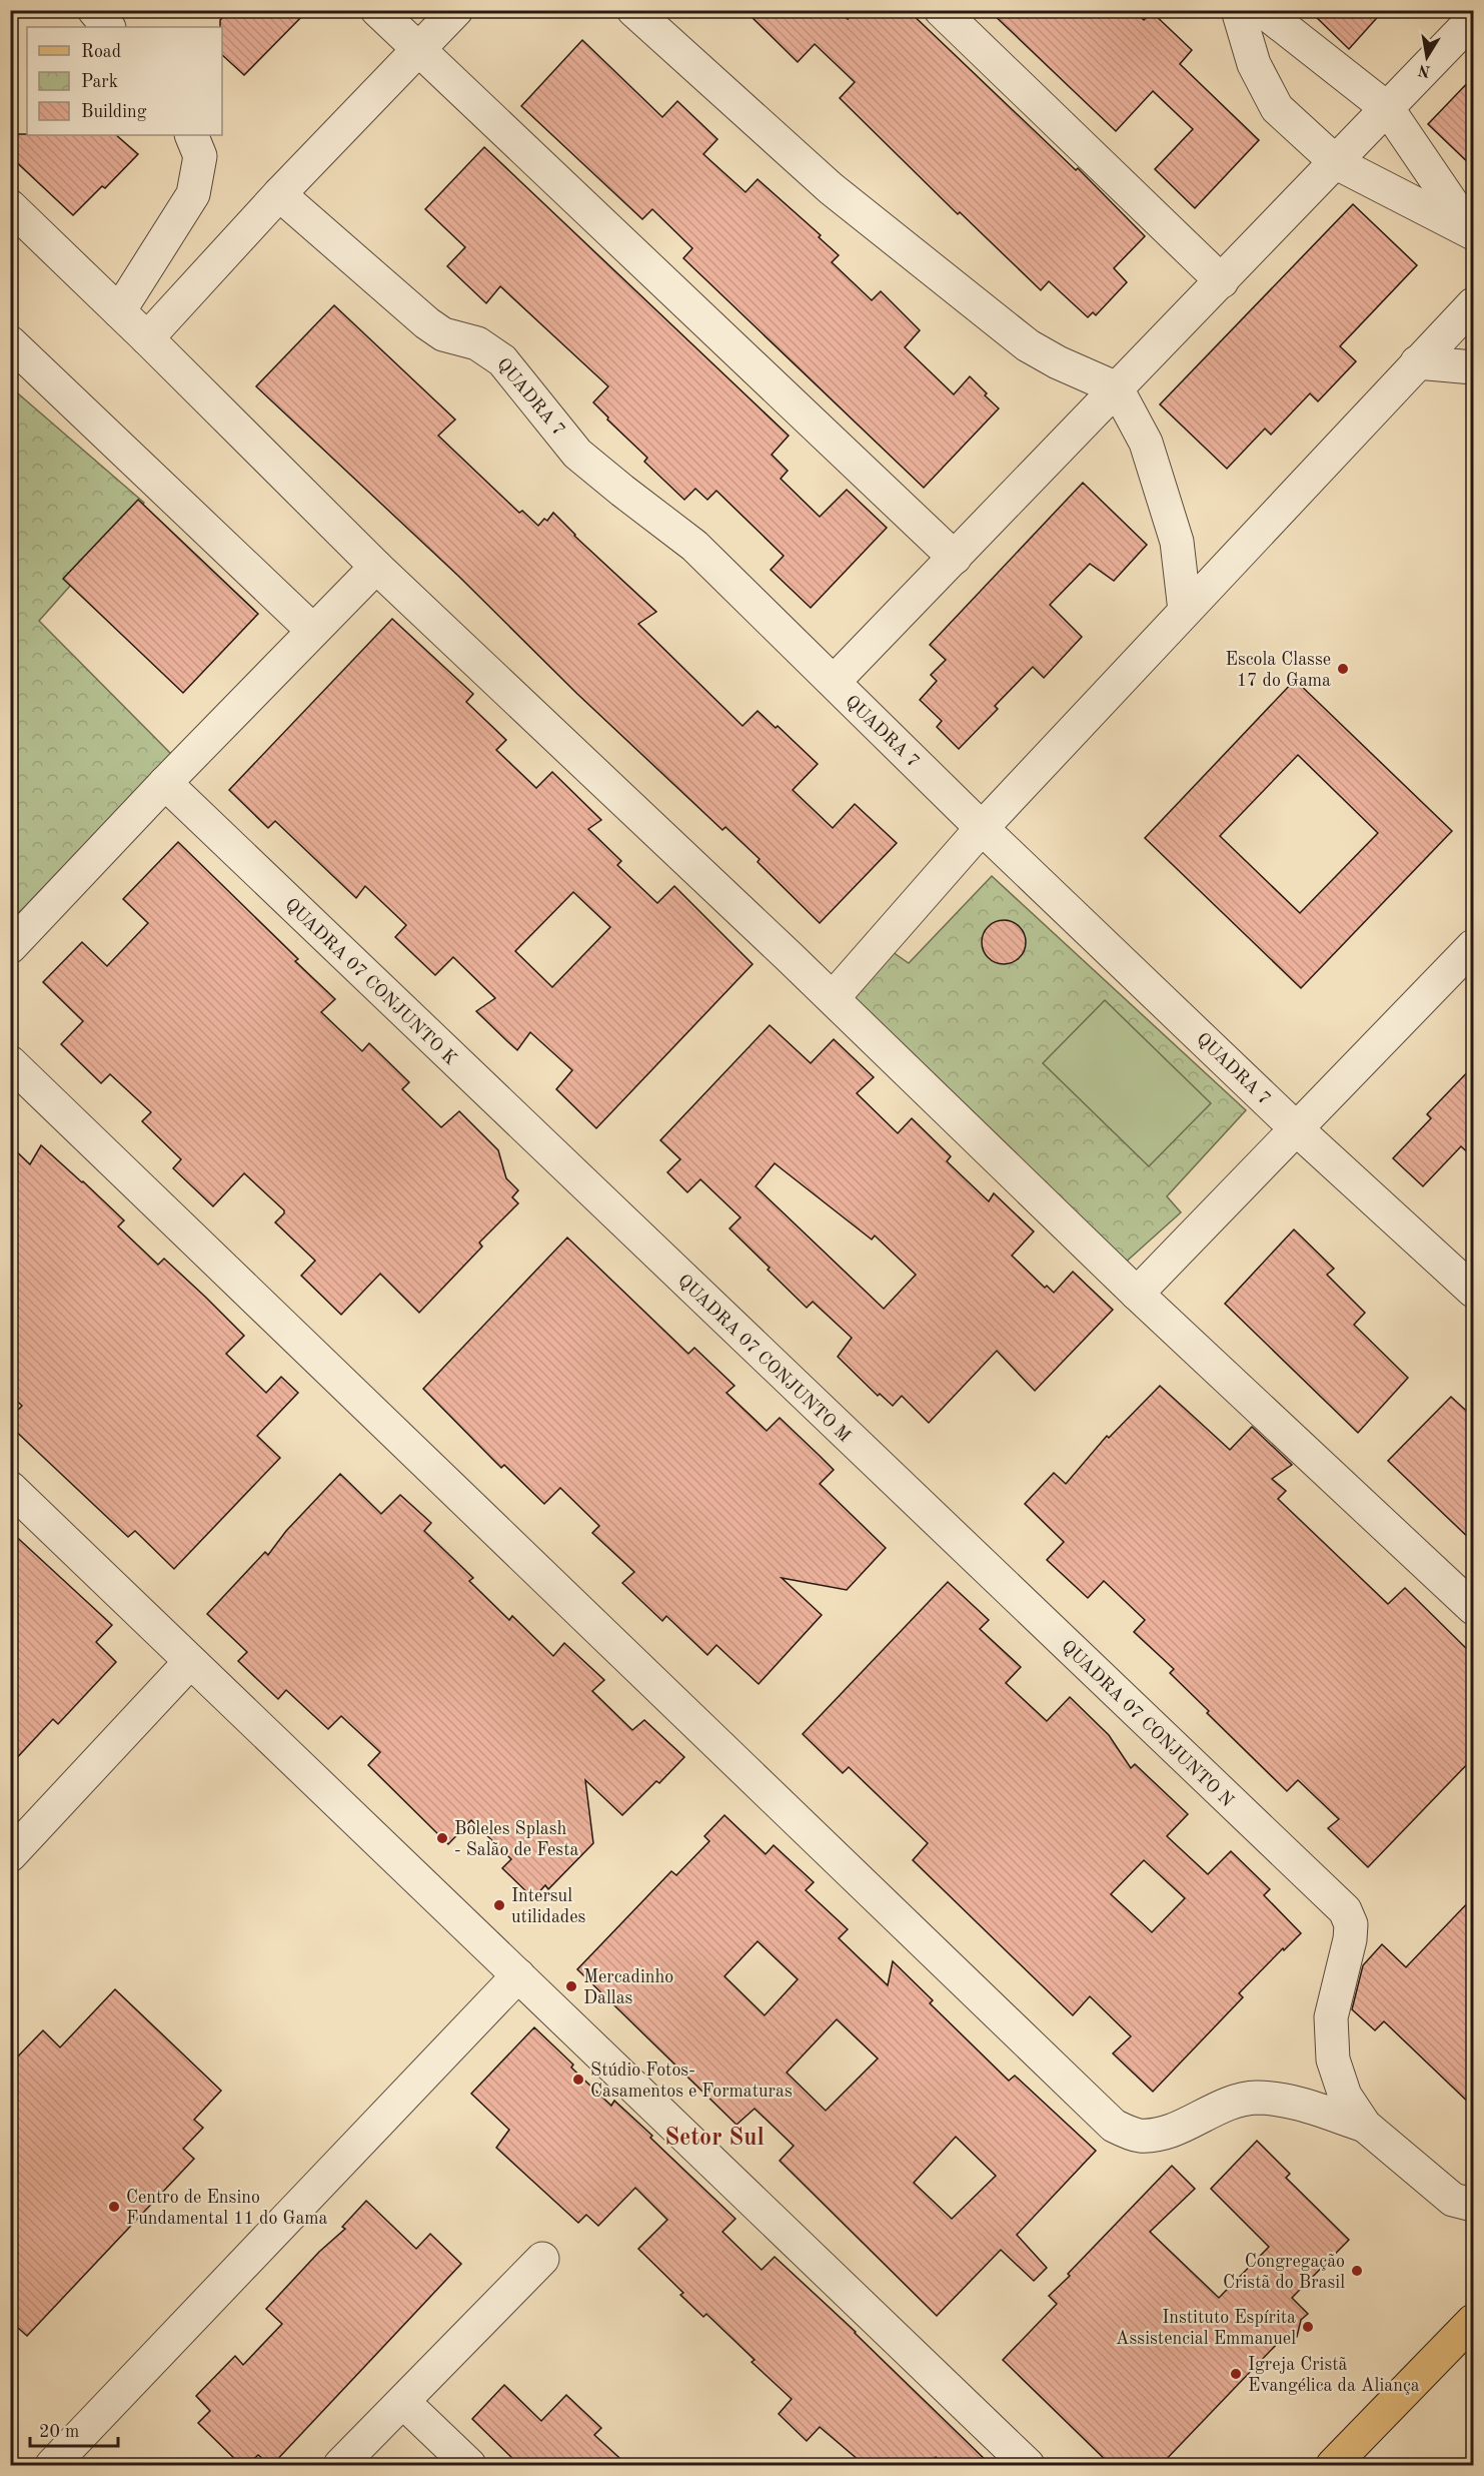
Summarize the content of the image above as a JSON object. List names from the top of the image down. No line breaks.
{"streets":{"street":["QUADRA 7","QUADRA 07 CONJUNTO K","QUADRA 07 CONJUNTO M","QUADRA 07 CONJUNTO N"]},"crossings":[["QUADRA 07 CONJUNTO K","QUADRA 07 CONJUNTO M"],["QUADRA 07 CONJUNTO M","QUADRA 07 CONJUNTO N"]],"districts":["Setor Sul"],"places":["Escola Classe 17 do Gama","Boleles Splash - Salão de Festa","Intersul utilidades","Mercadinho Dallas","Stúdio Fotos- Casamentos e Formaturas","Centro de Ensino Fundamental 11 do Gama","Congregação Cristã do Brasil","Instituto Espírita Assistencial Emmanuel","Igreja Cristã Evangélica da Aliança"],"legend":["Road","Park","Building"],"scale_bar":"20 m","north":"bottom"}
